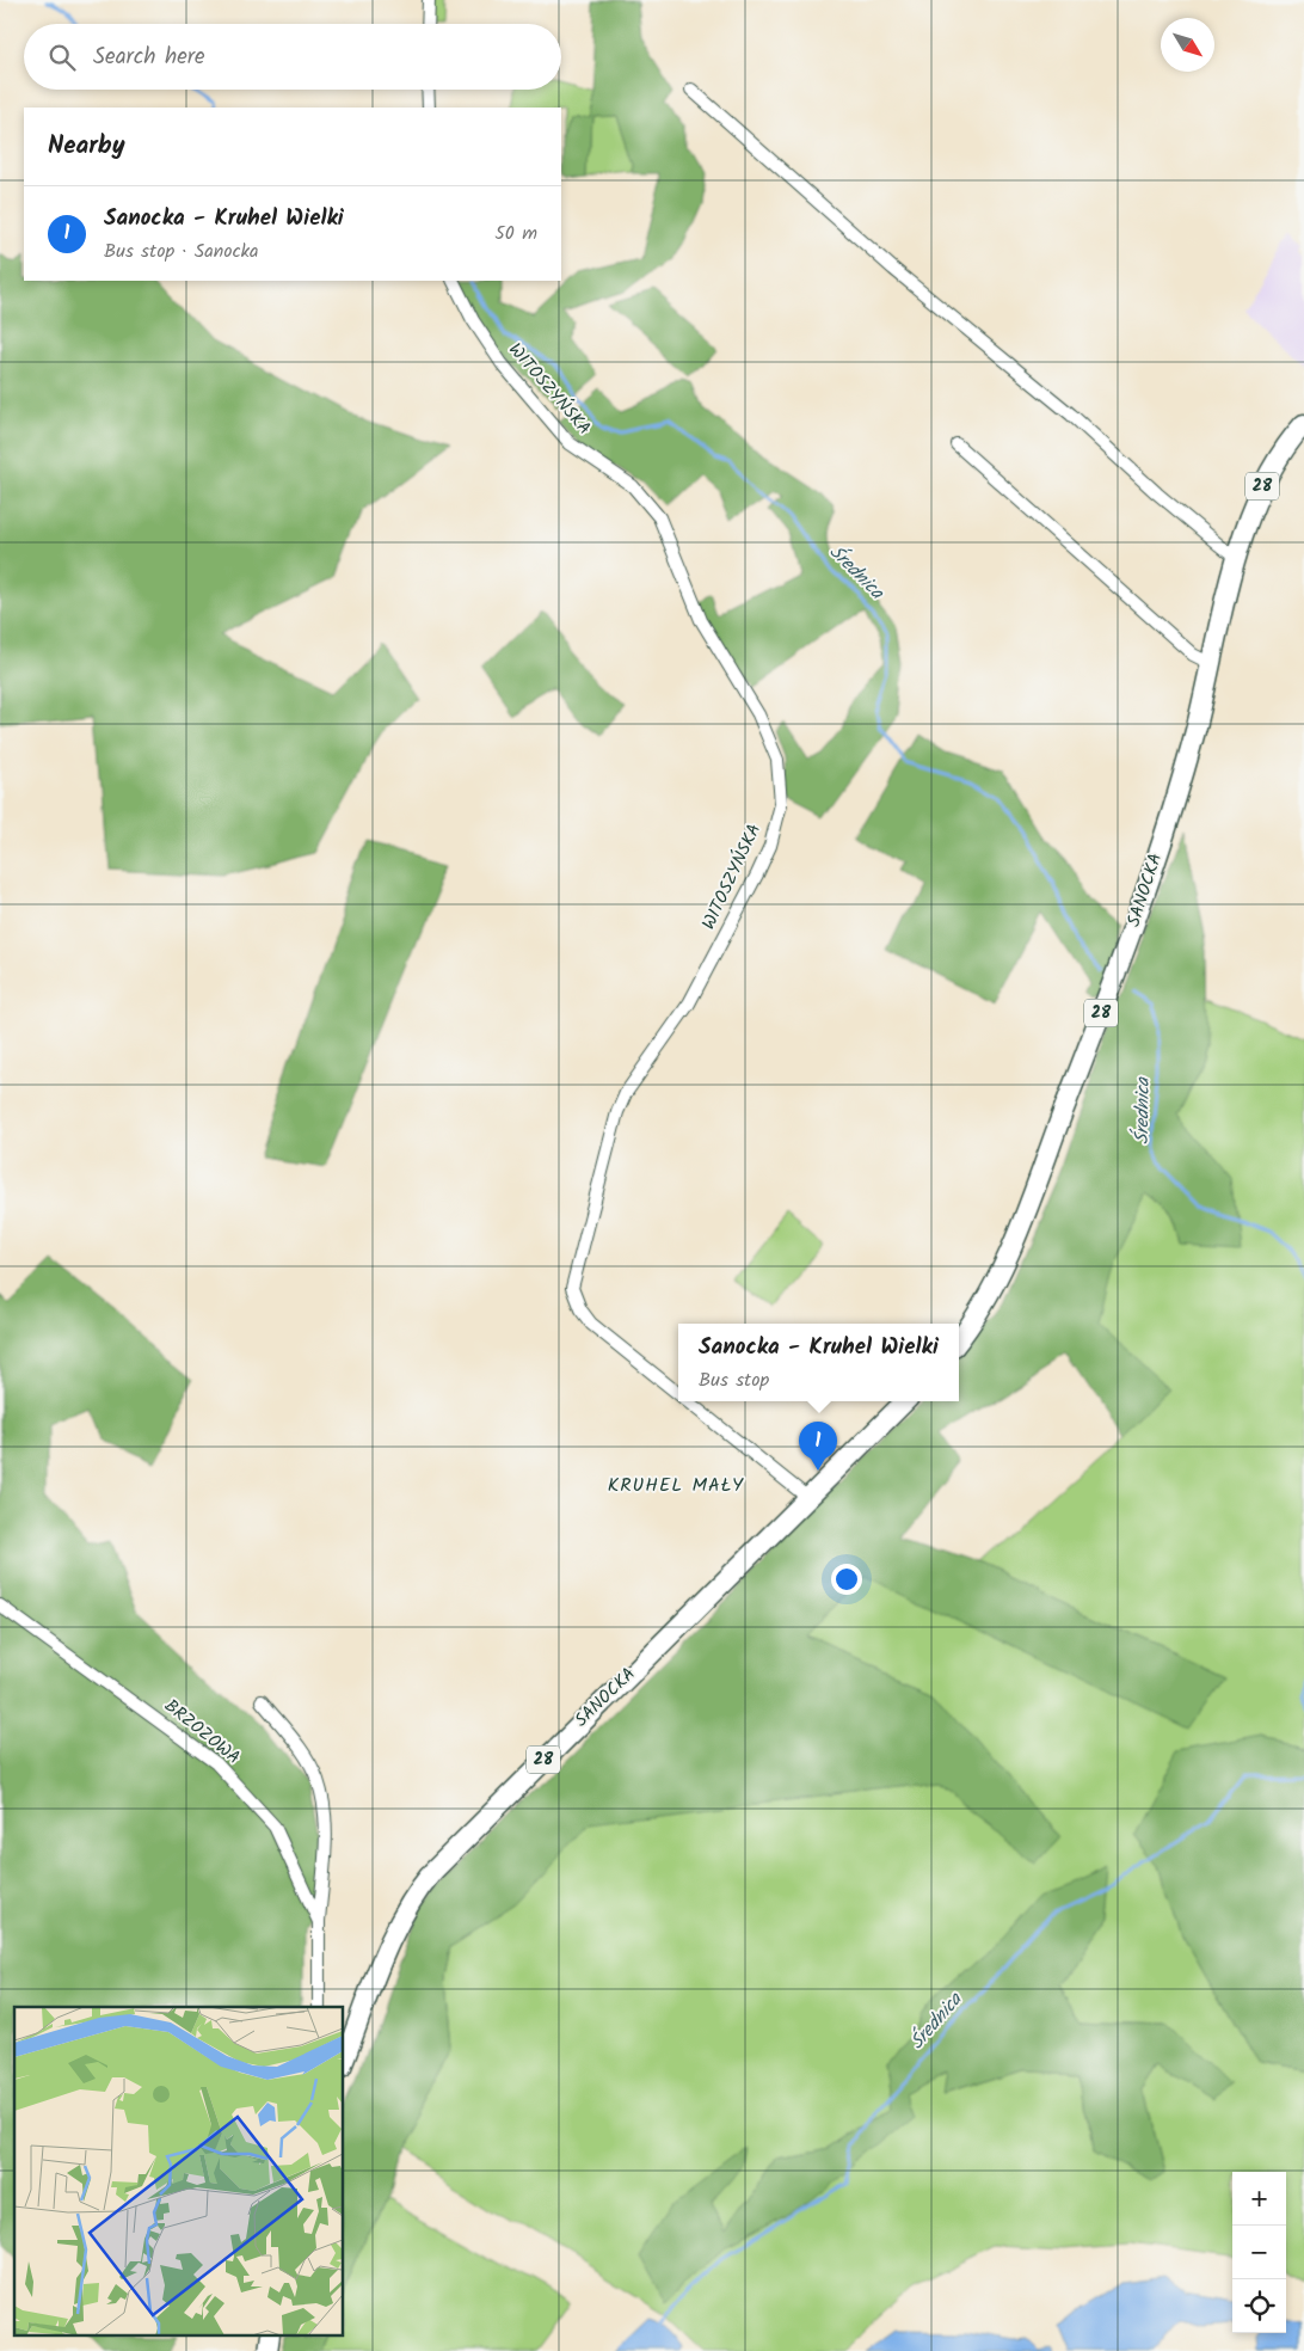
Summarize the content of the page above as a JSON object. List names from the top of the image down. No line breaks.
{"streets":{"main road":["28","SANOCKA"],"street":["WITOSZYŃSKA","BRZOZOWA"]},"crossings":[["WITOSZYŃSKA","SANOCKA"]],"districts":["KRUHEL MAŁY"],"water":["Średnica"],"north":"bottom right","page":{"search":"Search here","heading":"Nearby","list":[{"mark":"1","name":"Sanocka - Kruhel Wielki","note":"Bus stop · Sanocka","value":"50 m"}],"popup":["Sanocka - Kruhel Wielki","Bus stop"],"pins":"1","map_buttons":["+","−"]}}
